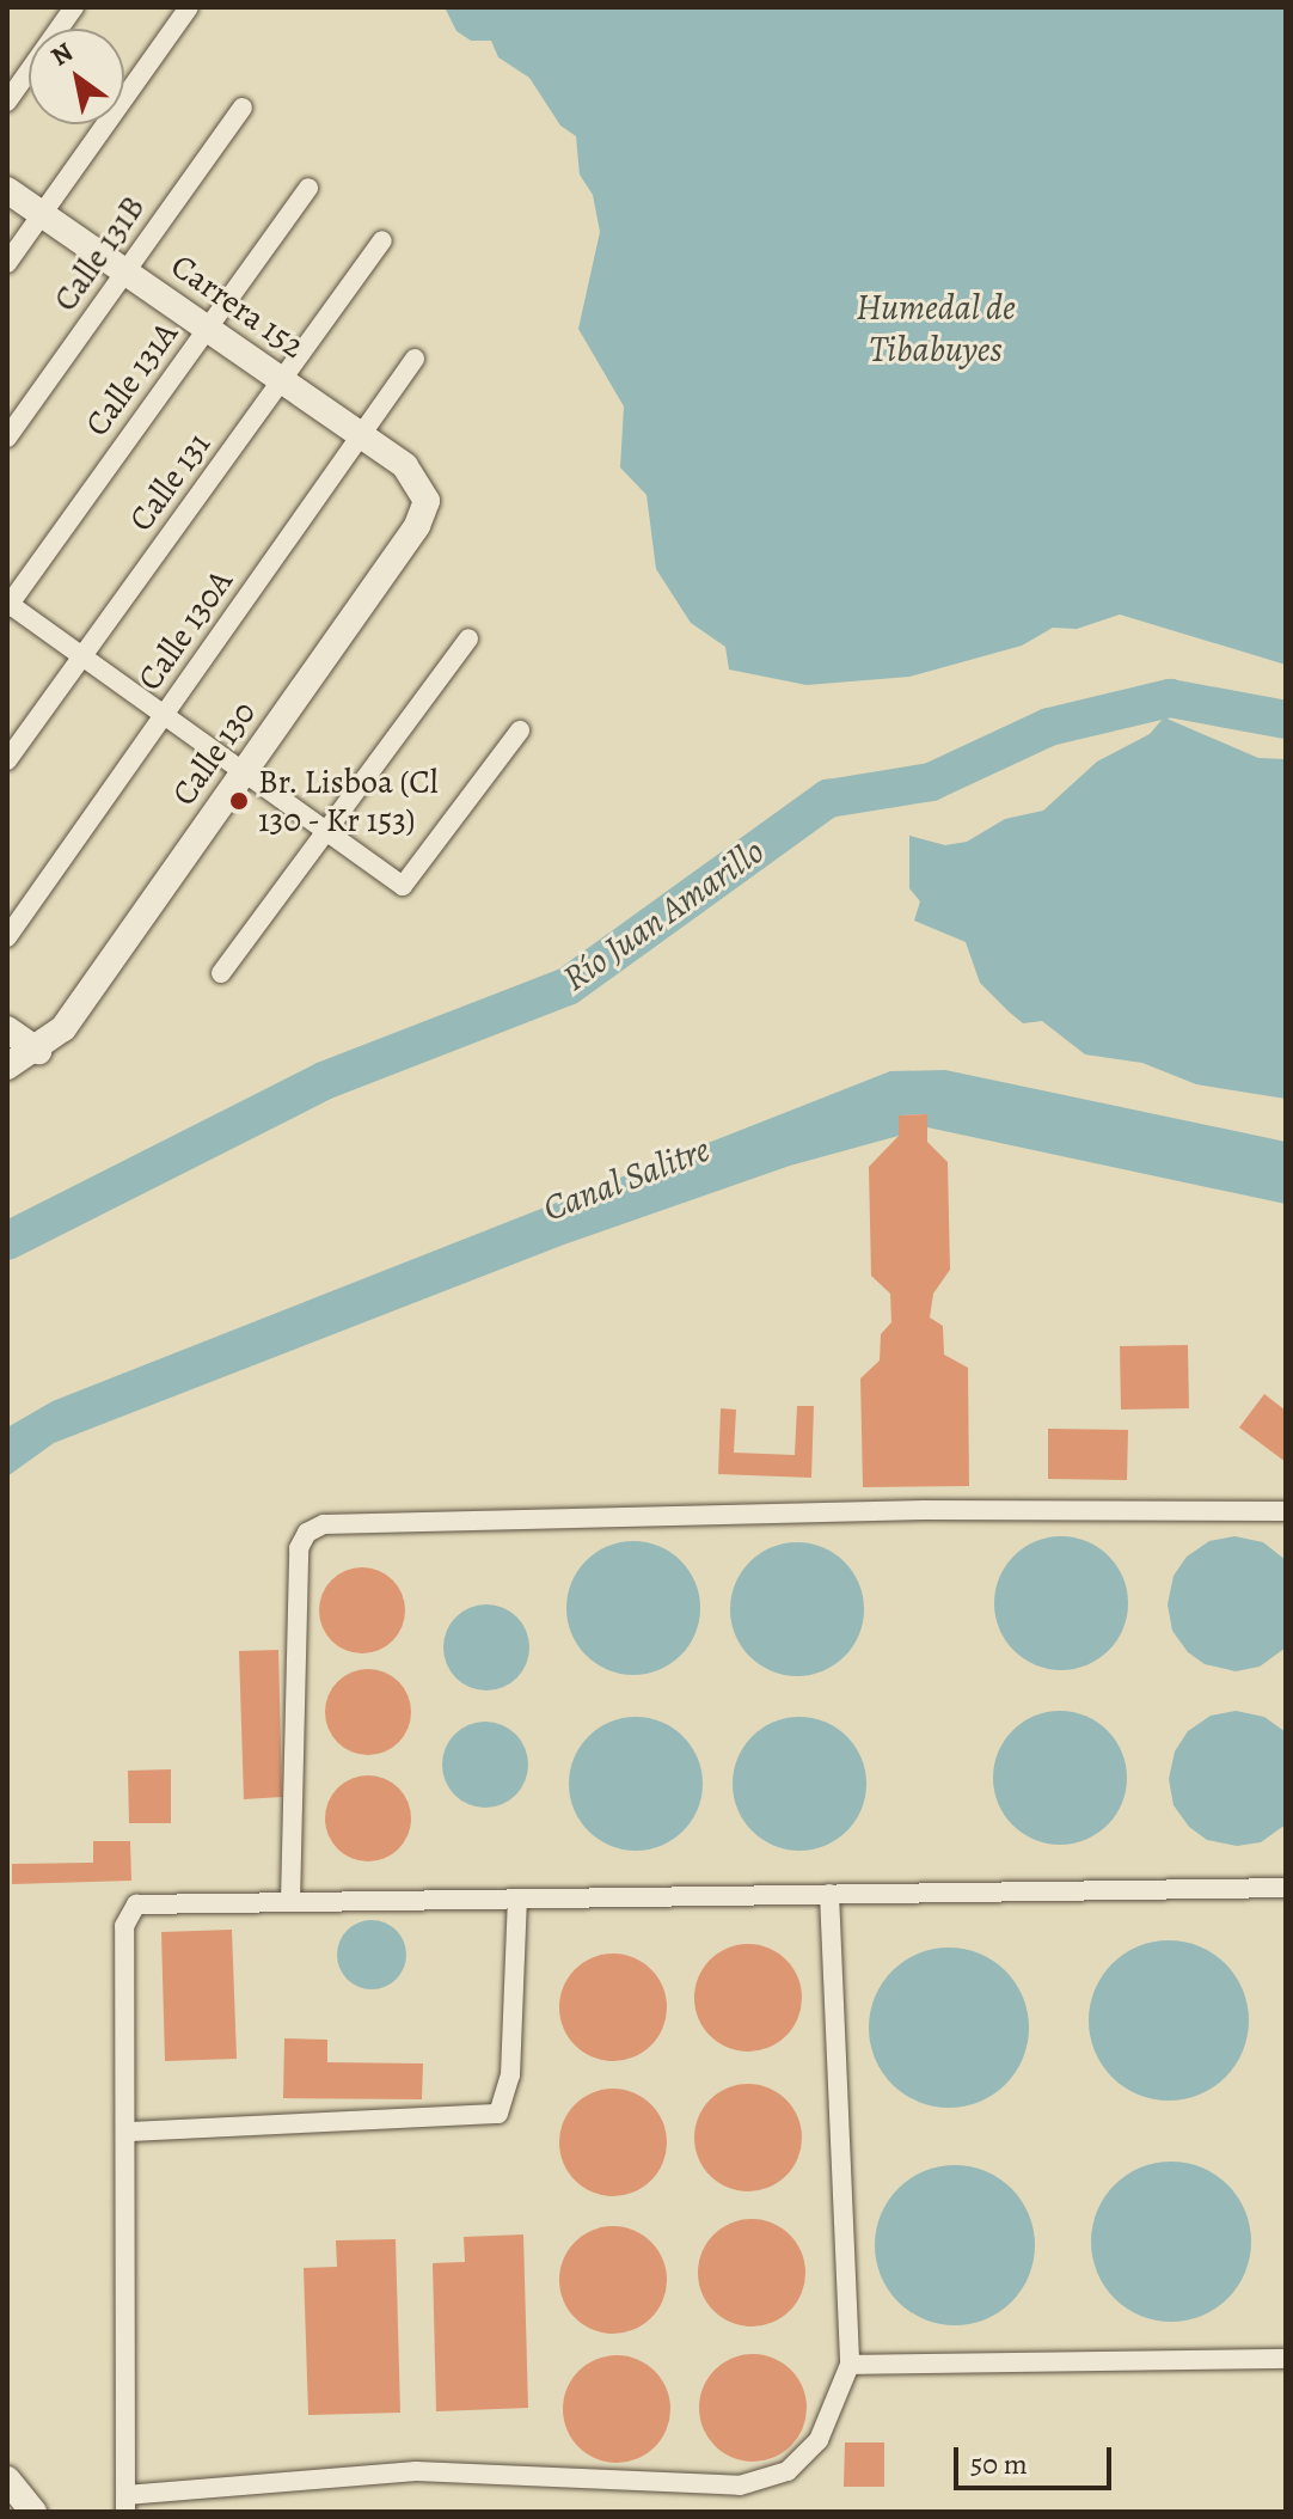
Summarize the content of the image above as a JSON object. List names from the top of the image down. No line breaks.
{"streets":{"main road":["Carrera 152","Calle 130"],"street":["Calle 131B","Calle 131A","Calle 131","Calle 130A"]},"crossings":[["Calle 131B","Carrera 152"],["Carrera 152","Calle 131A"],["Carrera 152","Calle 131"],["Carrera 152","Calle 130A"],["Carrera 152","Calle 130"]],"water":["Humedal de Tibabuyes","Río Juan Amarillo","Canal Salitre"],"places":["Br. Lisboa (Cl 130 - Kr 153)"],"scale_bar":"50 m","north":"top left"}
